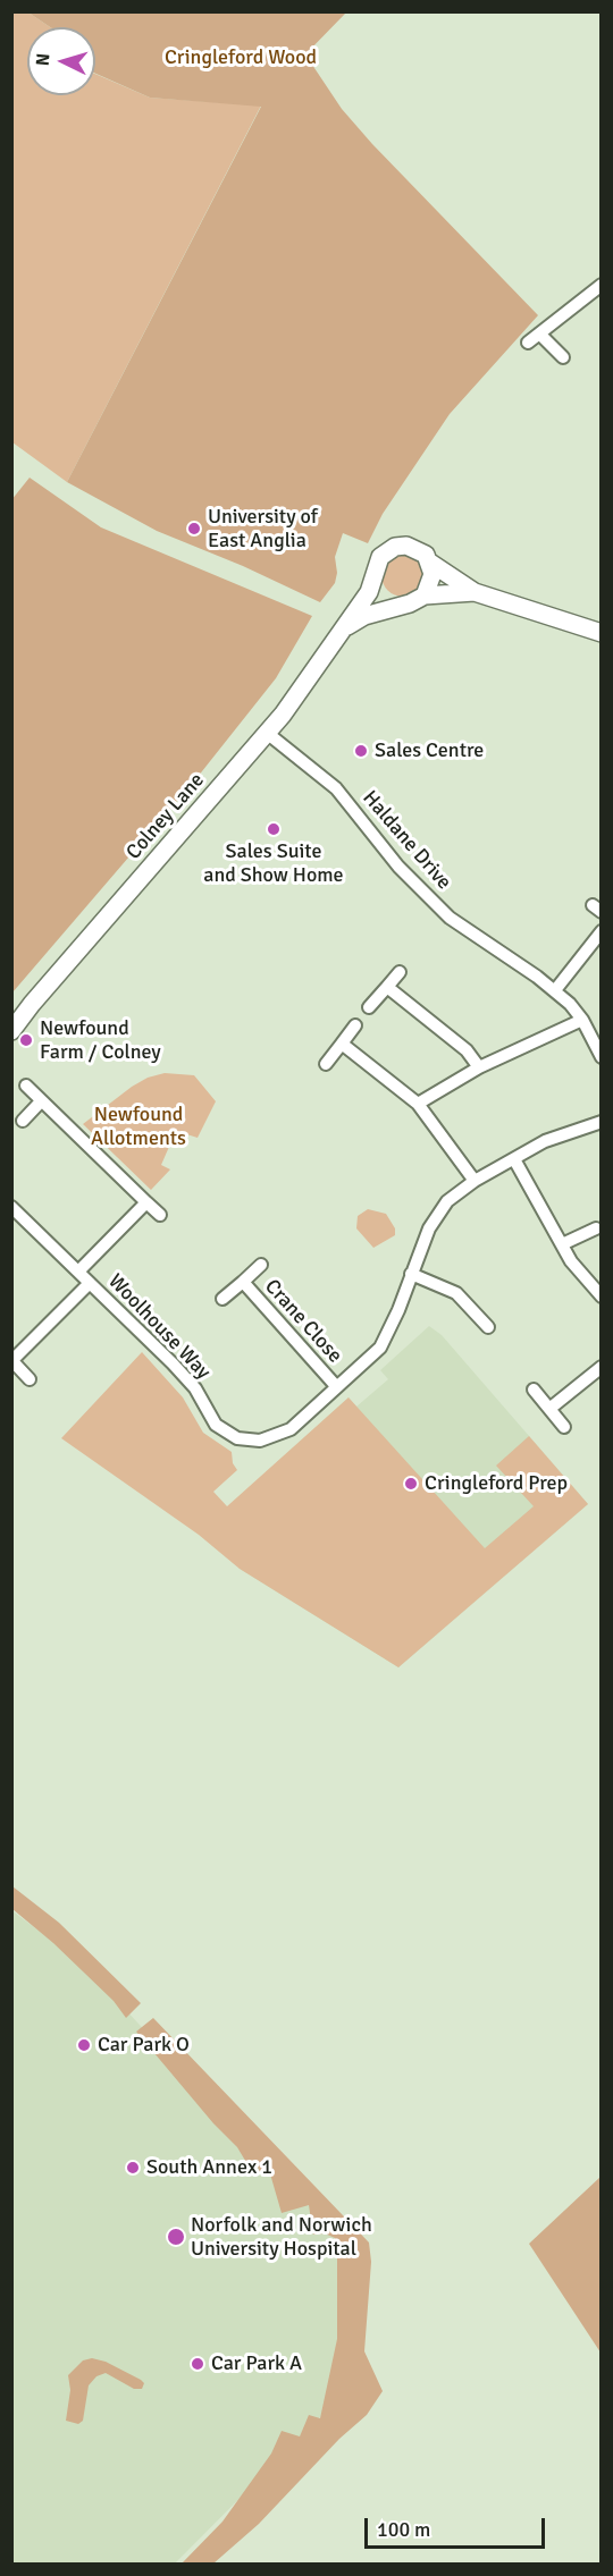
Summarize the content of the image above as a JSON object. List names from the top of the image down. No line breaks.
{"streets":{"street":["Colney Lane","Haldane Drive","Crane Close","Woolhouse Way"]},"crossings":[["Colney Lane","Haldane Drive"],["Crane Close","Woolhouse Way"]],"parks":["Cringleford Wood","Newfound Allotments"],"places":["University of East Anglia","Sales Centre","Sales Suite and Show Home","Newfound Farm / Colney","Cringleford Prep","Car Park O","South Annex 1","Norfolk and Norwich University Hospital","Car Park A"],"scale_bar":"100 m","north":"left"}
